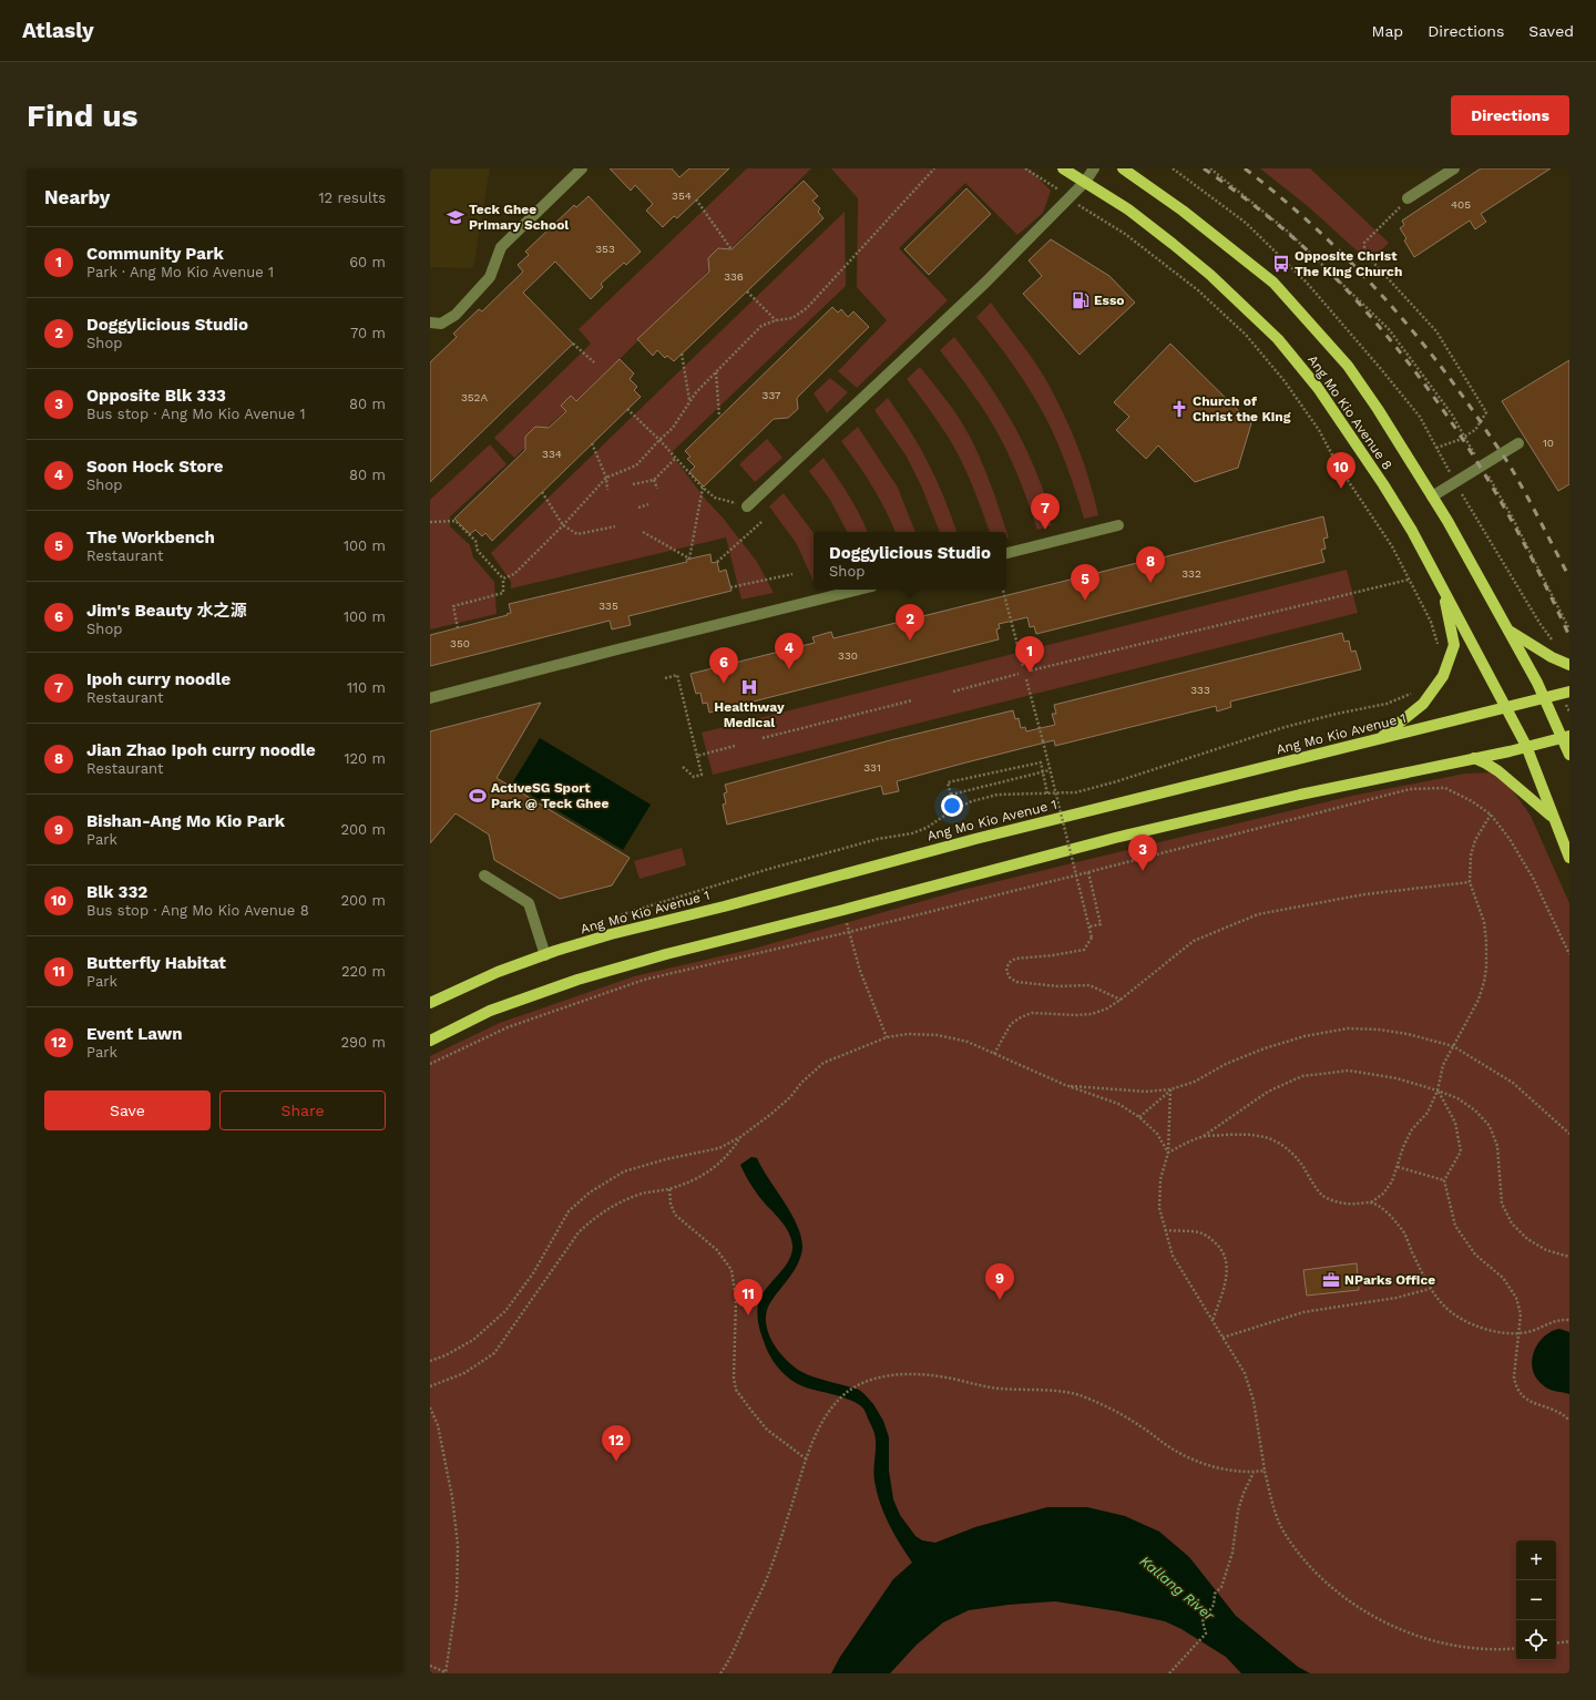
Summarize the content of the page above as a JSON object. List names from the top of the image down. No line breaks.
{"streets":{"main road":["Ang Mo Kio Avenue 8","Ang Mo Kio Avenue 1"]},"crossings":[["Ang Mo Kio Avenue 8","Ang Mo Kio Avenue 1"]],"water":["Kallang River"],"places":{"school or university":["Teck Ghee Primary School"],"bus stop":["Opposite Christ The King Church"],"fuel station":["Esso"],"church":["Church of Christ the King"],"hospital":["Healthway Medical"],"sports":["ActiveSG Sport Park @ Teck Ghee"],"office":["NParks Office"]},"house_numbers":["354","405","353","336","337","352A","10","334","332","335","350","330","333","331"],"page":{"header":"Atlasly","nav":["Map","Directions","Saved"],"buttons":["Directions",["Save","Share"]],"title":"Find us","heading":["Nearby","12 results"],"list":[{"mark":"1","name":"Community Park","note":"Park · Ang Mo Kio Avenue 1","value":"60 m"},{"mark":"2","name":"Doggylicious Studio","note":"Shop","value":"70 m"},{"mark":"3","name":"Opposite Blk 333","note":"Bus stop · Ang Mo Kio Avenue 1","value":"80 m"},{"mark":"4","name":"Soon Hock Store","note":"Shop","value":"80 m"},{"mark":"5","name":"The Workbench","note":"Restaurant","value":"100 m"},{"mark":"6","name":"Jim's Beauty 水之源","note":"Shop","value":"100 m"},{"mark":"7","name":"Ipoh curry noodle","note":"Restaurant","value":"110 m"},{"mark":"8","name":"Jian Zhao Ipoh curry noodle","note":"Restaurant","value":"120 m"},{"mark":"9","name":"Bishan-Ang Mo Kio Park","note":"Park","value":"200 m"},{"mark":"10","name":"Blk 332","note":"Bus stop · Ang Mo Kio Avenue 8","value":"200 m"},{"mark":"11","name":"Butterfly Habitat","note":"Park","value":"220 m"},{"mark":"12","name":"Event Lawn","note":"Park","value":"290 m"}],"pins":["10","7","8","5","2","4","1","6","3","9","11","12"],"popup":["Doggylicious Studio","Shop"],"map_buttons":["+","−"]}}
